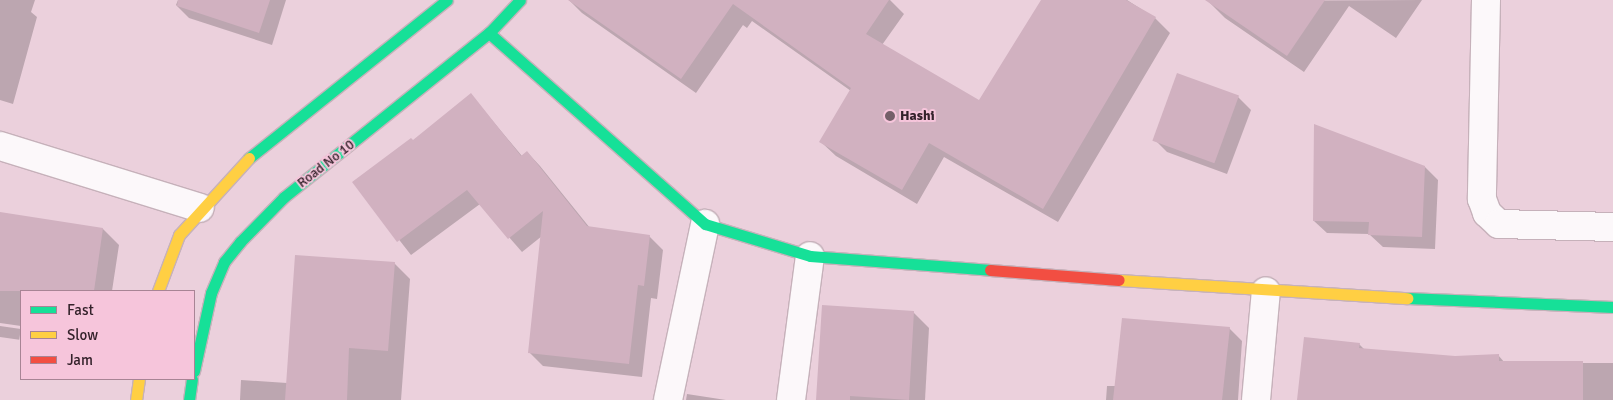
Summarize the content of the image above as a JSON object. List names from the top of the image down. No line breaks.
{"streets":{"street":["Road No 10"]},"places":["Hashi"],"legend":["Fast","Slow","Jam"]}
